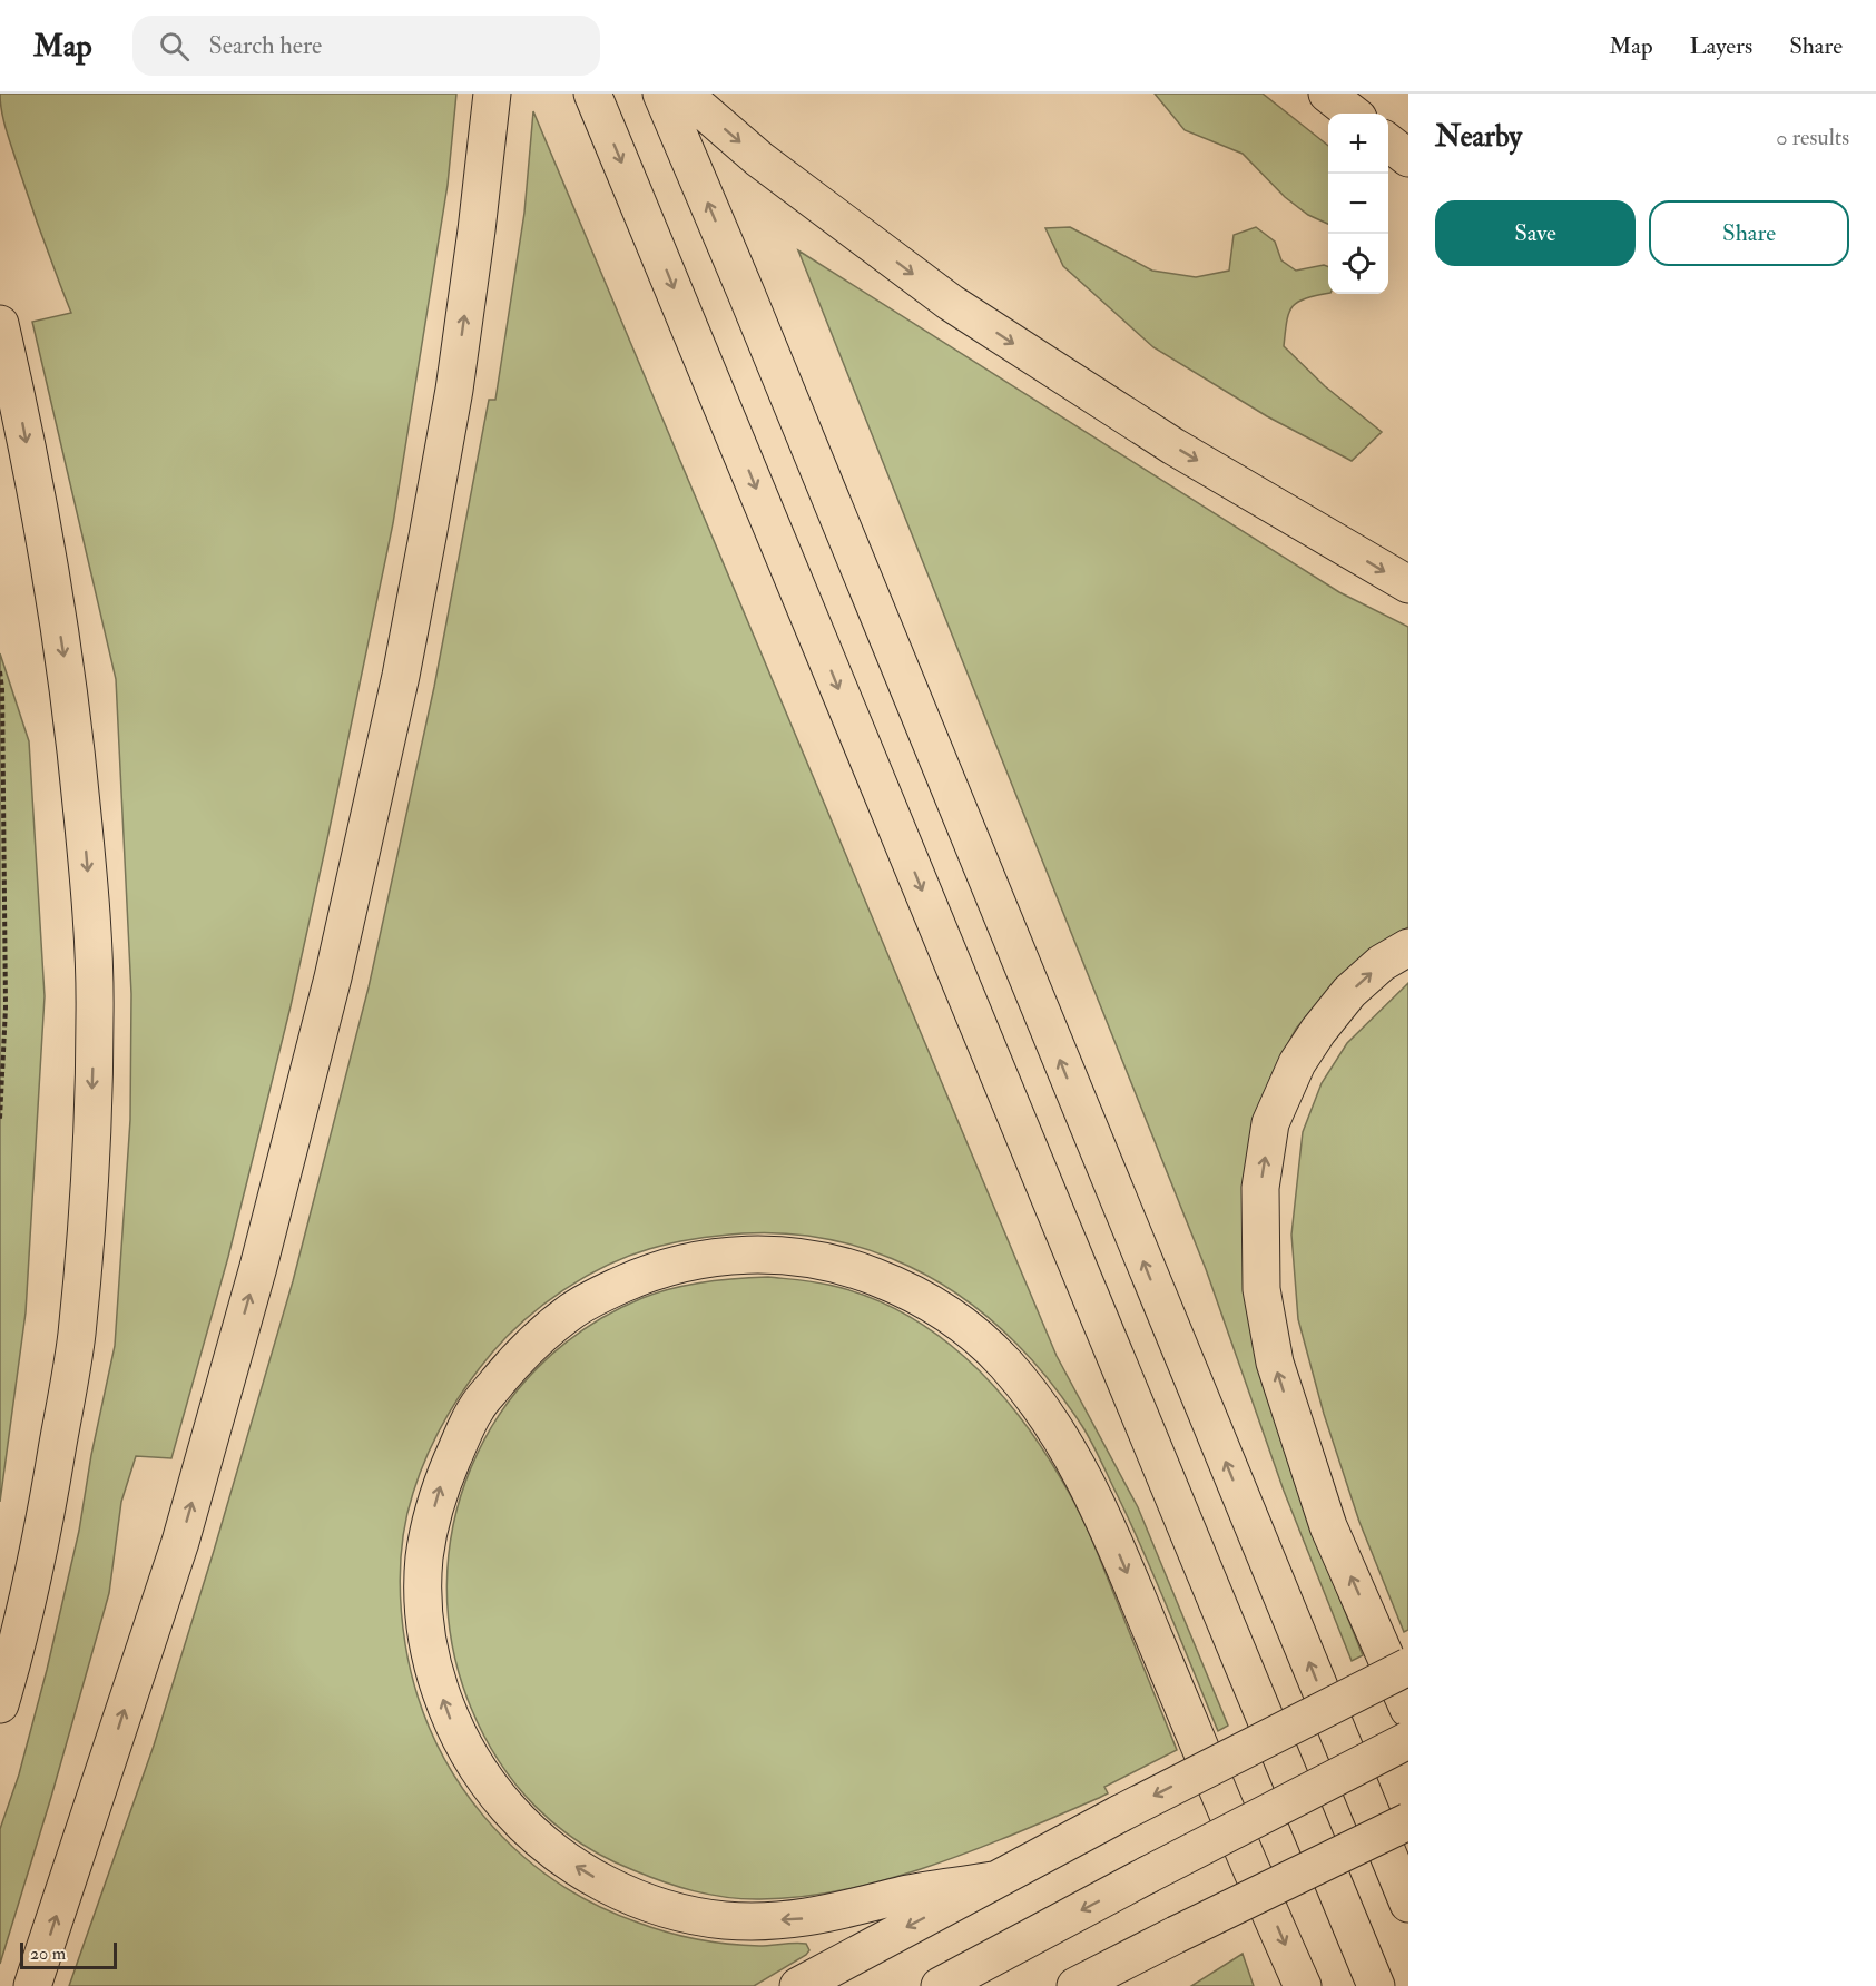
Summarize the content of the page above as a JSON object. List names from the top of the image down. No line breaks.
{"scale_bar":"20 m","page":{"header":"Map","search":"Search here","nav":["Map","Layers","Share"],"heading":["Nearby","0 results"],"map_buttons":["+","−"],"buttons":["Save","Share"],"scale":"20 m"}}
